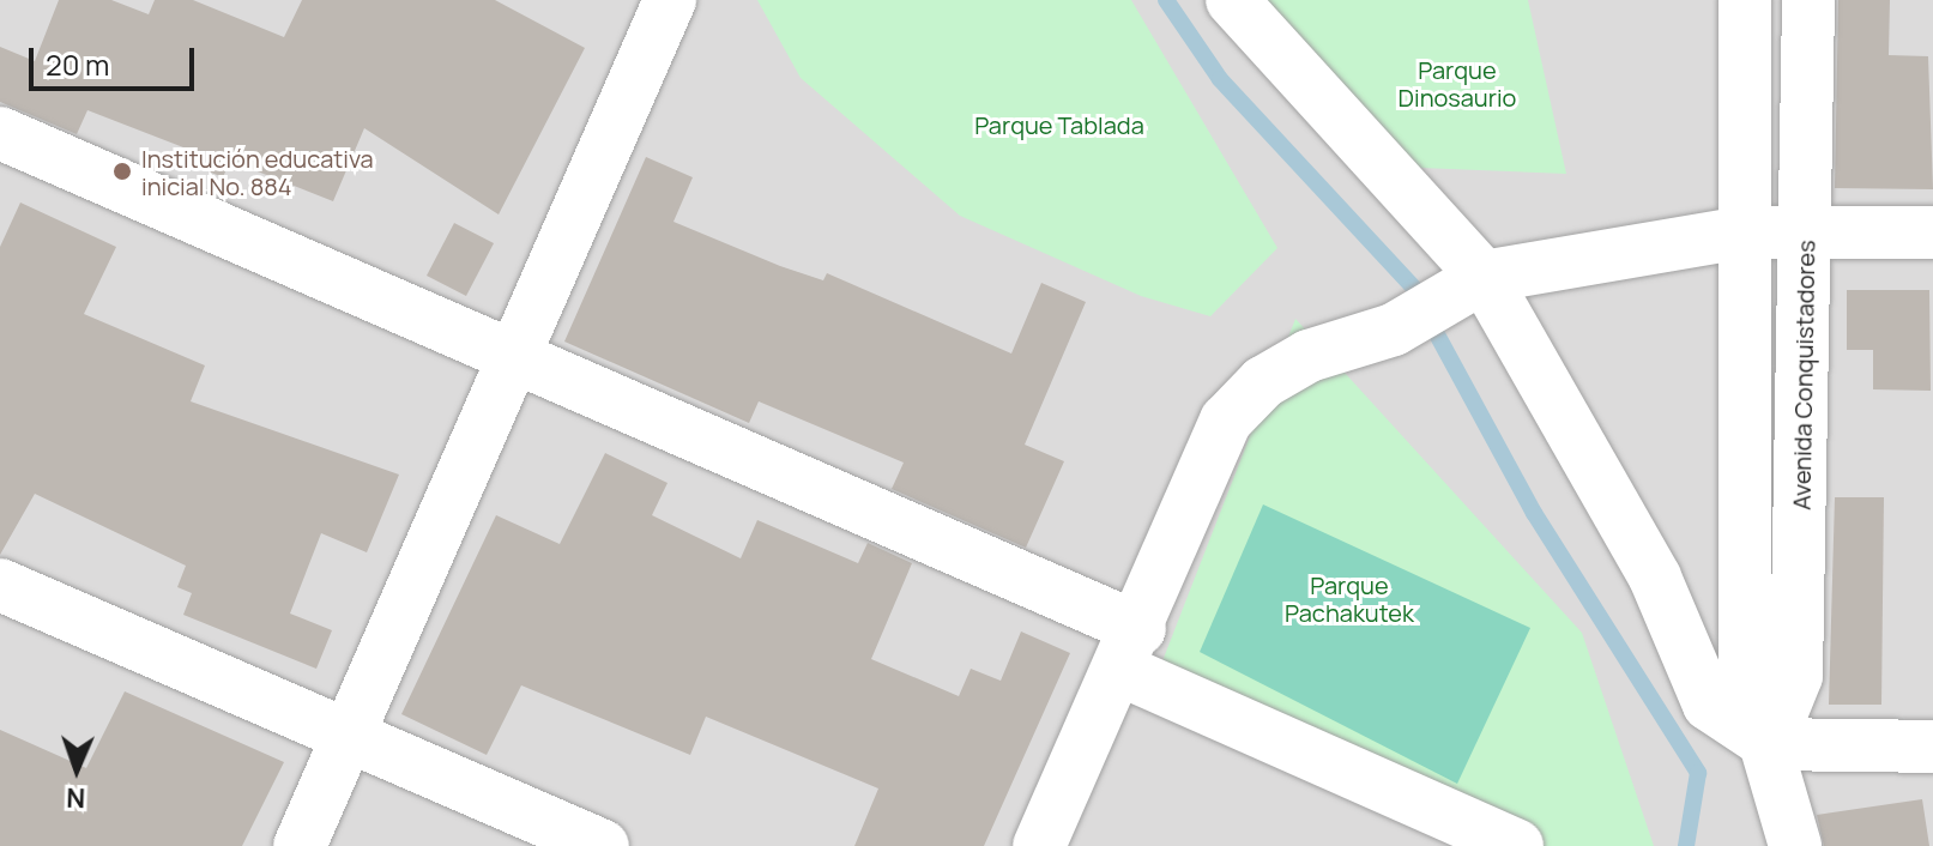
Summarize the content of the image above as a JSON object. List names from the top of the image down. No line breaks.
{"streets":{"street":["Avenida Conquistadores"]},"parks":["Parque Dinosaurio","Parque Tablada","Parque Pachakutek"],"places":["Institución educativa inicial No. 884"],"scale_bar":"20 m","north":"bottom"}
